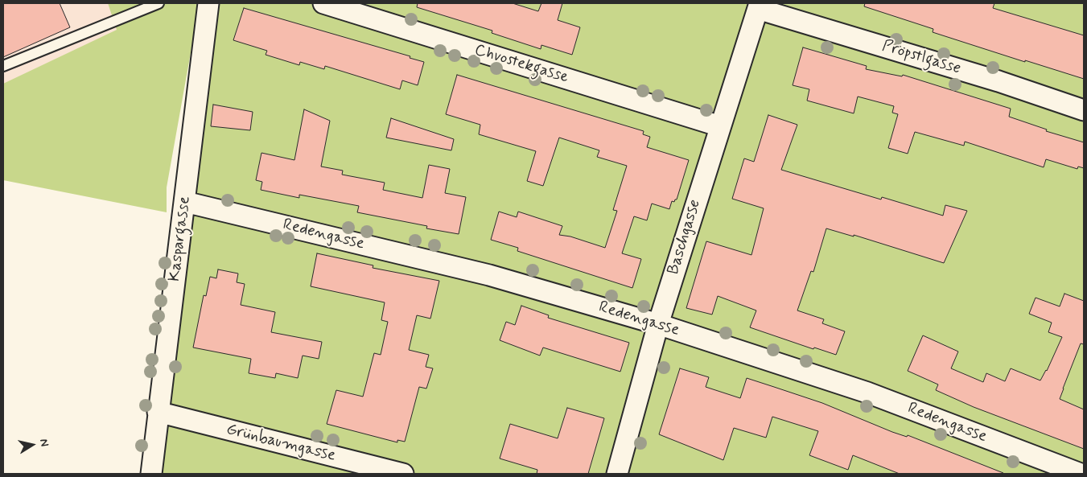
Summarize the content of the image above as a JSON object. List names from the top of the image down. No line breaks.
{"streets":{"street":["Pröpstlgasse","Chvostekgasse","Redengasse","Baschgasse","Kaspargasse","Grünbaumgasse"]},"crossings":[["Pröpstlgasse","Baschgasse"],["Chvostekgasse","Baschgasse"],["Redengasse","Baschgasse"],["Redengasse","Kaspargasse"],["Kaspargasse","Grünbaumgasse"]],"north":"right"}
